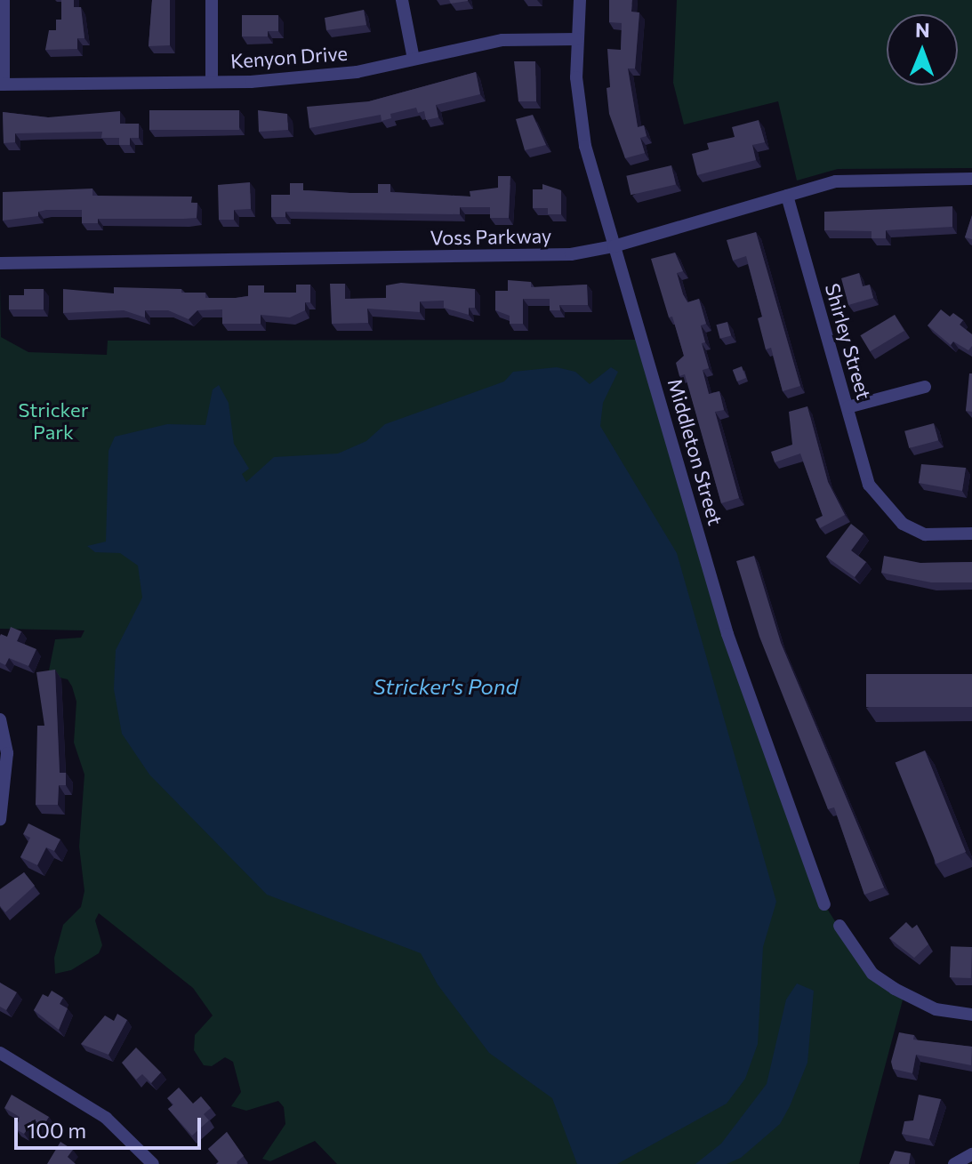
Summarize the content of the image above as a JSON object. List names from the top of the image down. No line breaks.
{"streets":{"street":["Kenyon Drive","Voss Parkway","Shirley Street","Middleton Street"]},"crossings":[["Kenyon Drive","Middleton Street"],["Voss Parkway","Shirley Street"],["Voss Parkway","Middleton Street"]],"water":["Stricker's Pond"],"parks":["Stricker Park"],"scale_bar":"100 m","north":"top"}
